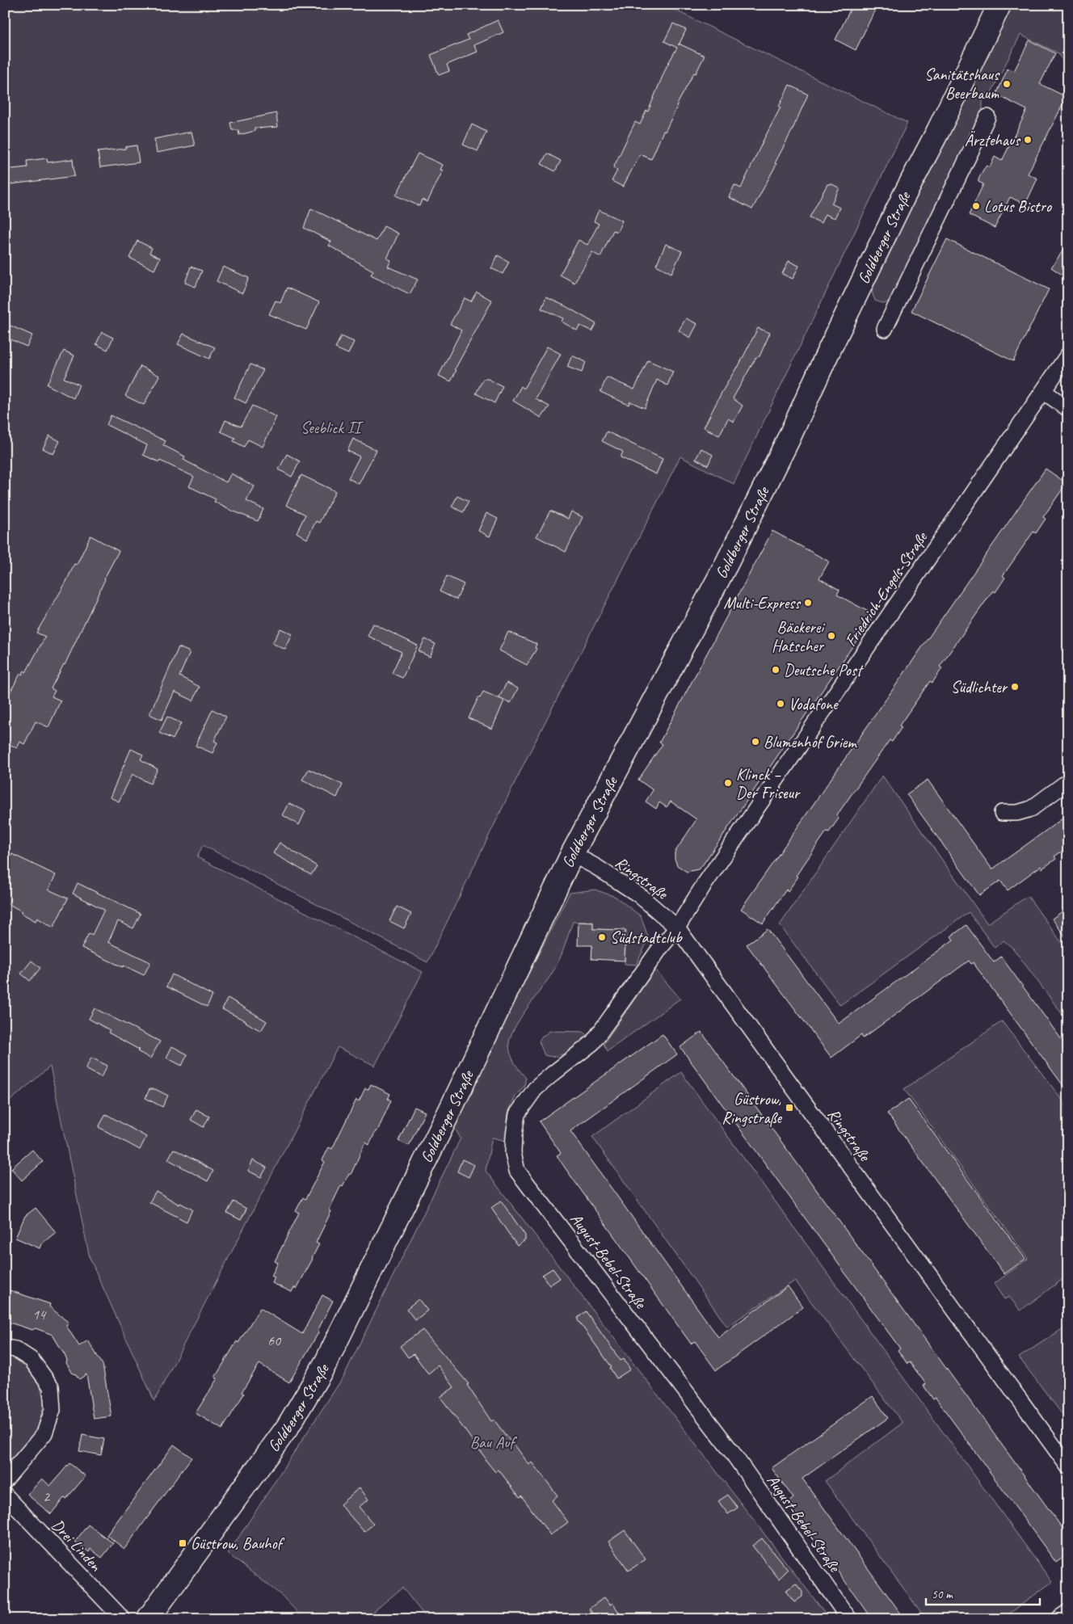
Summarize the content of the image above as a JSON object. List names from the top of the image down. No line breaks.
{"streets":{"main road":["Goldberger Straße"],"street":["Friedrich-Engels-Straße","Ringstraße","August-Bebel-Straße","Drei Linden"]},"crossings":[["Goldberger Straße","Ringstraße"],["Friedrich-Engels-Straße","Ringstraße"],["Friedrich-Engels-Straße","August-Bebel-Straße"],["Ringstraße","August-Bebel-Straße"]],"parks":["Seeblick II","Bau Auf"],"places":{"other":["Sanitätshaus Beerbaum","Ärztehaus","Lotus Bistro","Multi-Express","Bäckerei Hatscher","Deutsche Post","Südlichter","Vodafone","Blumenhof Griem","Klinck – Der Friseur","Südstadtclub"],"transit":["Güstrow, Ringstraße","Güstrow, Bauhof"]},"house_numbers":["14","60","2"],"scale_bar":"50 m"}
